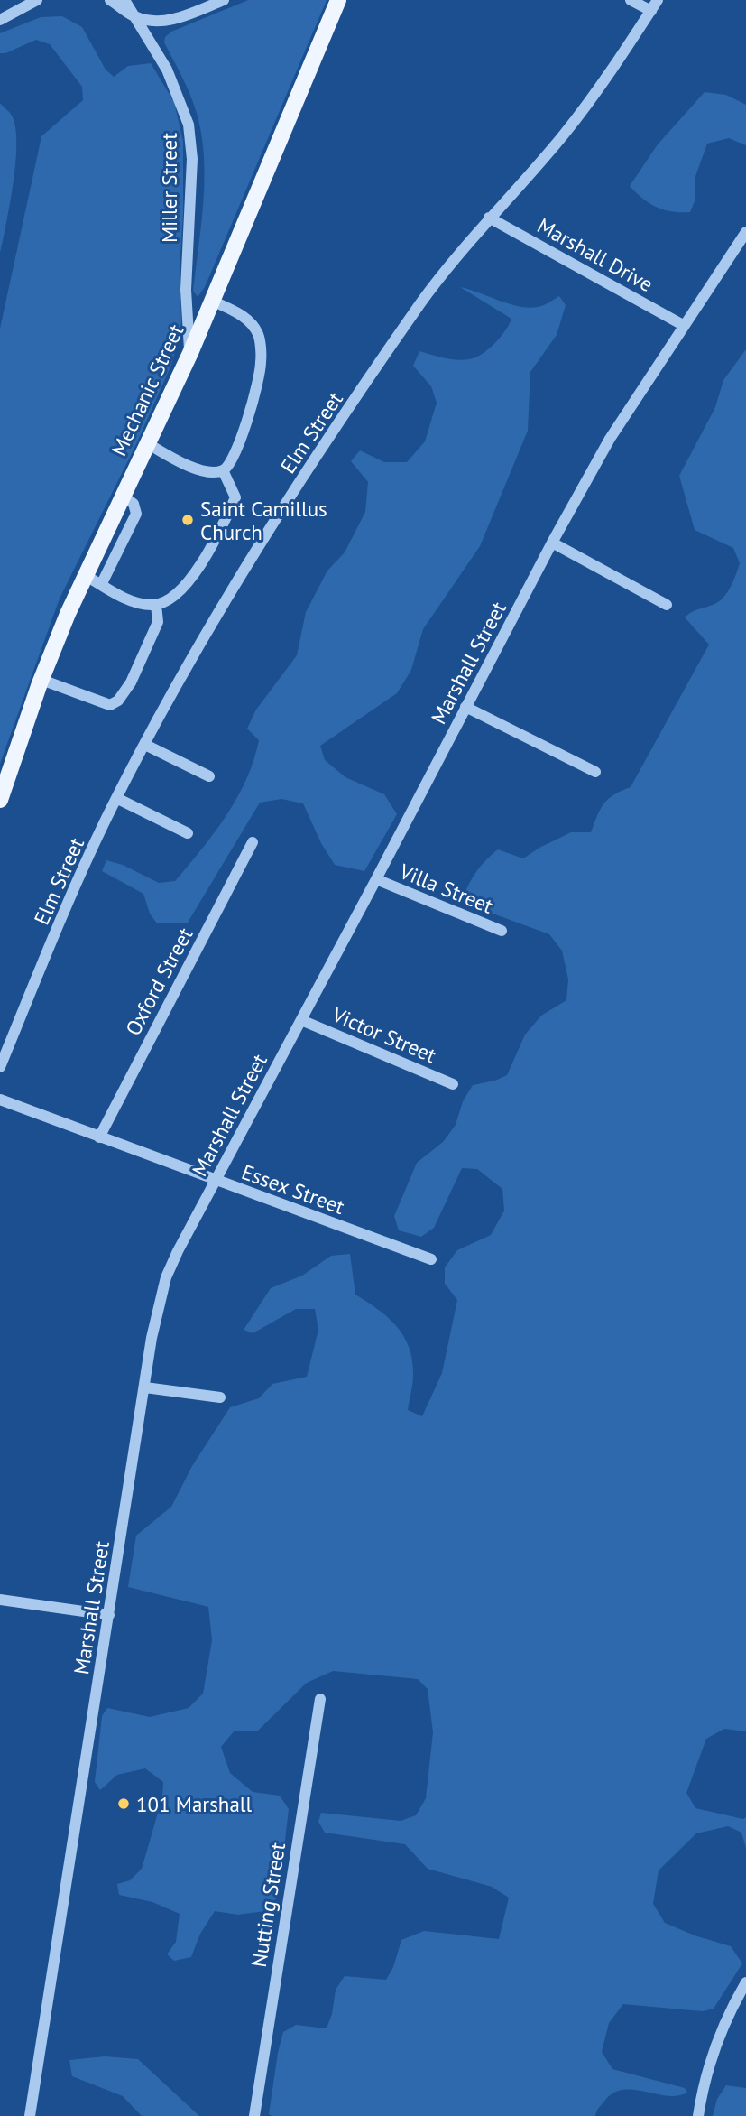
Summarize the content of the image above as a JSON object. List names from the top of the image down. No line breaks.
{"streets":{"main road":["Mechanic Street"],"street":["Miller Street","Marshall Drive","Elm Street","Marshall Street","Villa Street","Oxford Street","Victor Street","Essex Street","Nutting Street"]},"crossings":[["Miller Street","Mechanic Street"],["Marshall Drive","Elm Street"],["Marshall Drive","Marshall Street"],["Marshall Street","Villa Street"],["Marshall Street","Victor Street"],["Marshall Street","Essex Street"],["Oxford Street","Essex Street"]],"places":["Saint Camillus Church","101 Marshall"]}
